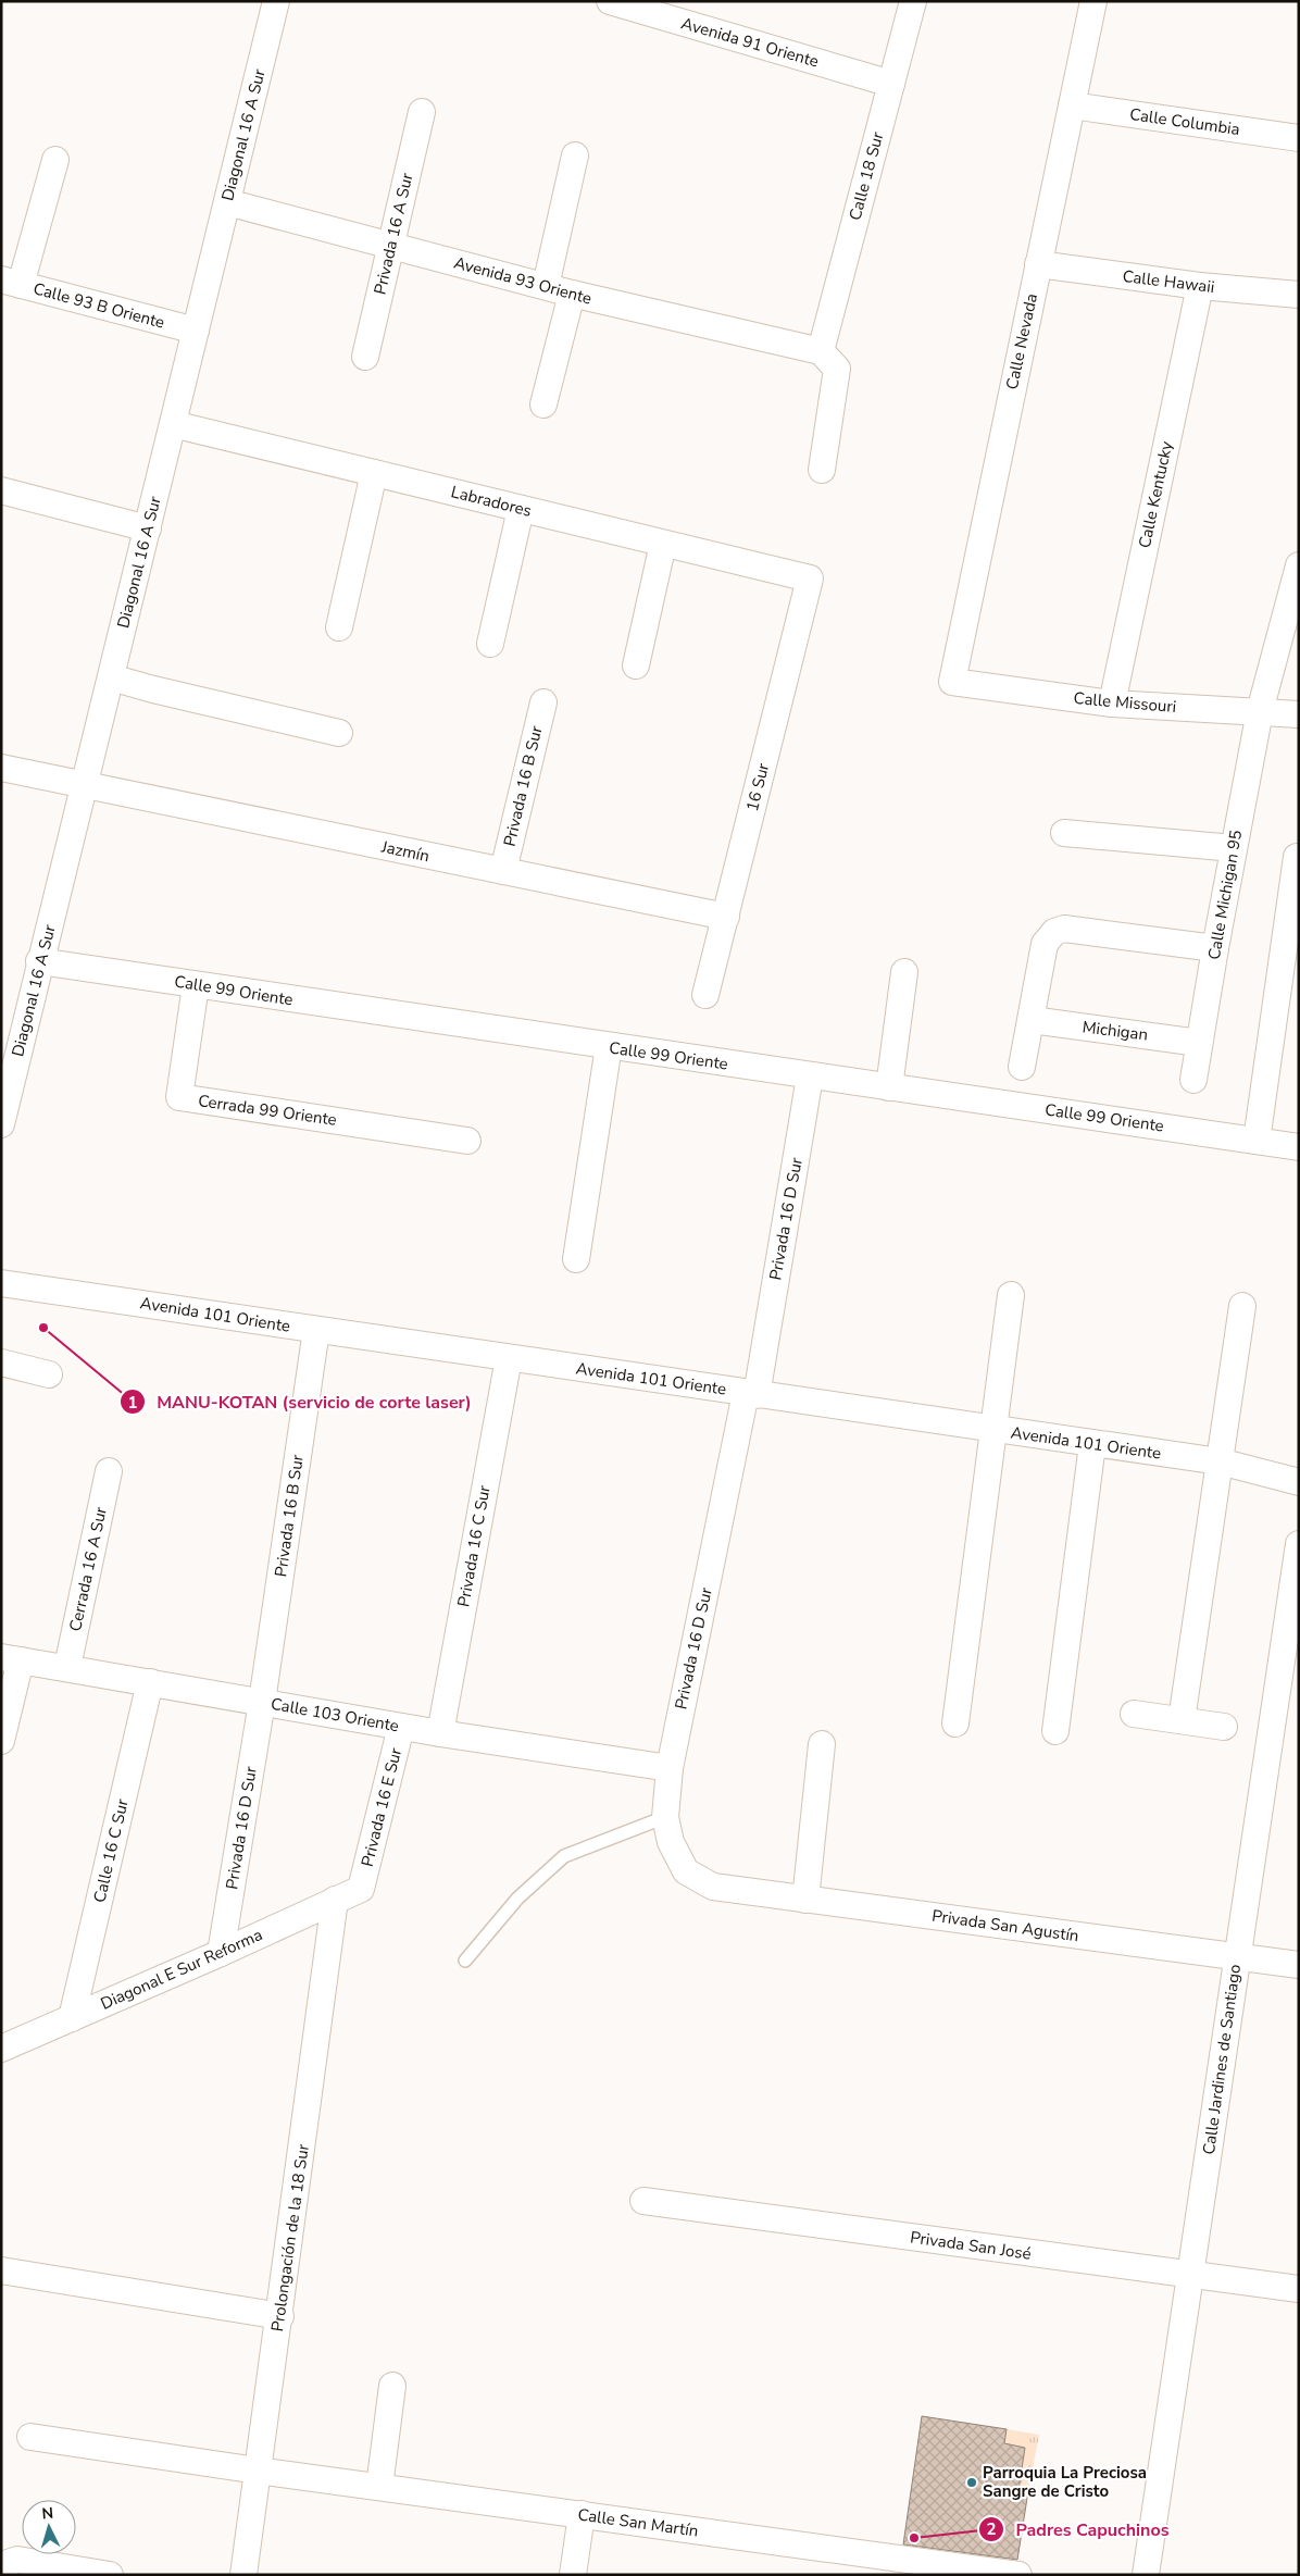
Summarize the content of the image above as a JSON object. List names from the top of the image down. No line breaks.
{"streets":{"street":["Avenida 91 Oriente","Calle Columbia","Diagonal 16 A Sur","Calle 18 Sur","Privada 16 A Sur","Avenida 93 Oriente","Calle Hawaii","Calle 93 B Oriente","Calle Nevada","Calle Kentucky","Labradores","Calle Missouri","Privada 16 B Sur","16 Sur","Jazmín","Calle Michigan 95","Calle 99 Oriente","Michigan","Cerrada 99 Oriente","Privada 16 D Sur","Avenida 101 Oriente","Privada 16 C Sur","Cerrada 16 A Sur","Calle 103 Oriente","Privada 16 E Sur","Calle 16 C Sur","Privada San Agustín","Diagonal E Sur Reforma","Calle Jardines de Santiago","Prolongación de la 18 Sur","Privada San José","Calle San Martín"]},"crossings":[["Avenida 91 Oriente","Calle 18 Sur"],["Calle Columbia","Calle Nevada"],["Diagonal 16 A Sur","Avenida 93 Oriente"],["Diagonal 16 A Sur","Calle 93 B Oriente"],["Diagonal 16 A Sur","Labradores"],["Diagonal 16 A Sur","Jazmín"],["Diagonal 16 A Sur","Calle 99 Oriente"],["Calle 18 Sur","Avenida 93 Oriente"],["Privada 16 A Sur","Avenida 93 Oriente"],["Calle Hawaii","Calle Nevada"],["Calle Hawaii","Calle Kentucky"],["Calle Nevada","Calle Missouri"],["Calle Kentucky","Calle Missouri"],["Labradores","16 Sur"],["Calle Missouri","Calle Michigan 95"],["Privada 16 B Sur","Jazmín"],["Privada 16 B Sur","Privada 16 D Sur"],["Privada 16 B Sur","Avenida 101 Oriente"],["Privada 16 B Sur","Calle 103 Oriente"],["16 Sur","Jazmín"],["Calle Michigan 95","Michigan"],["Calle 99 Oriente","Cerrada 99 Oriente"],["Calle 99 Oriente","Privada 16 D Sur"],["Privada 16 D Sur","Avenida 101 Oriente"],["Privada 16 D Sur","Calle 103 Oriente"],["Privada 16 D Sur","Privada San Agustín"],["Privada 16 D Sur","Diagonal E Sur Reforma"],["Avenida 101 Oriente","Privada 16 C Sur"],["Privada 16 C Sur","Calle 103 Oriente"],["Cerrada 16 A Sur","Calle 103 Oriente"],["Calle 103 Oriente","Privada 16 E Sur"],["Calle 103 Oriente","Calle 16 C Sur"],["Privada 16 E Sur","Diagonal E Sur Reforma"],["Calle 16 C Sur","Diagonal E Sur Reforma"],["Privada San Agustín","Calle Jardines de Santiago"],["Diagonal E Sur Reforma","Prolongación de la 18 Sur"],["Calle Jardines de Santiago","Privada San José"],["Prolongación de la 18 Sur","Calle San Martín"]],"places":["MANU-KOTAN (servicio de corte laser)","Parroquia La Preciosa Sangre de Cristo","Padres Capuchinos"],"north":"top"}
